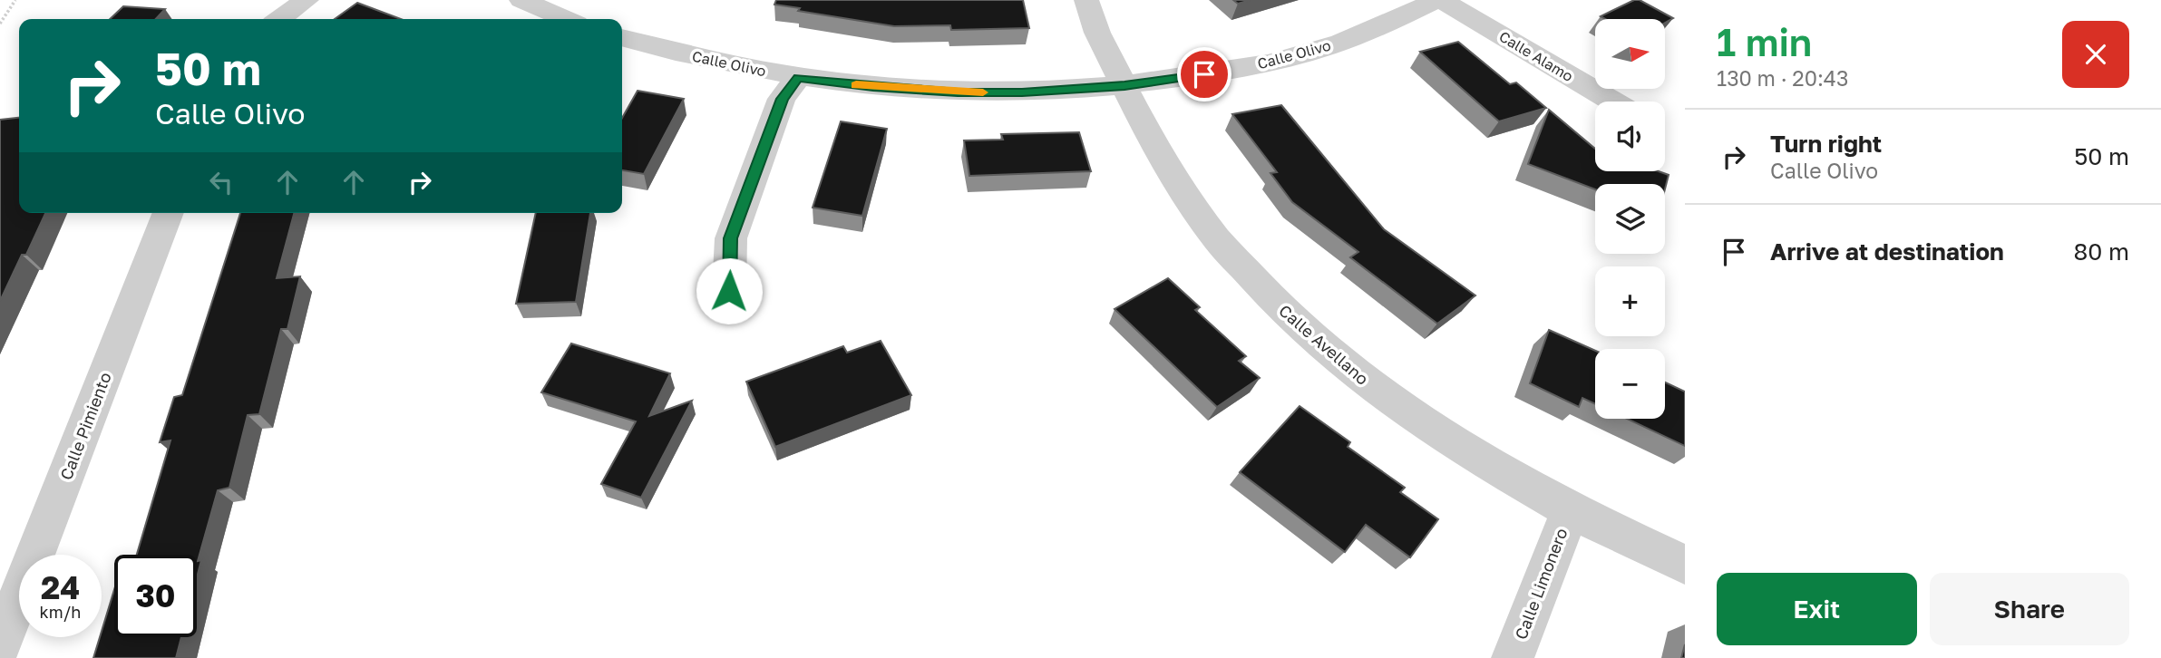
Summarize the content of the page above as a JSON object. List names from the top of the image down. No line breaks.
{"streets":{"street":["Calle Olivo","Calle Alamo","Calle Avellano","Calle Pimiento","Calle Limonero"]},"crossings":[["Calle Olivo","Calle Alamo"],["Calle Olivo","Calle Avellano"],["Calle Avellano","Calle Limonero"]],"north":"right","page":{"heading":["1 min","130 m · 20:43"],"map_buttons":["+","−"],"turn":["50 m","Calle Olivo"],"list":[{"name":"Turn right","note":"Calle Olivo","value":"50 m"},{"name":"Arrive at destination","value":"80 m"}],"speed":"24 km/h","limit":"30","buttons":["Exit","Share"]}}
